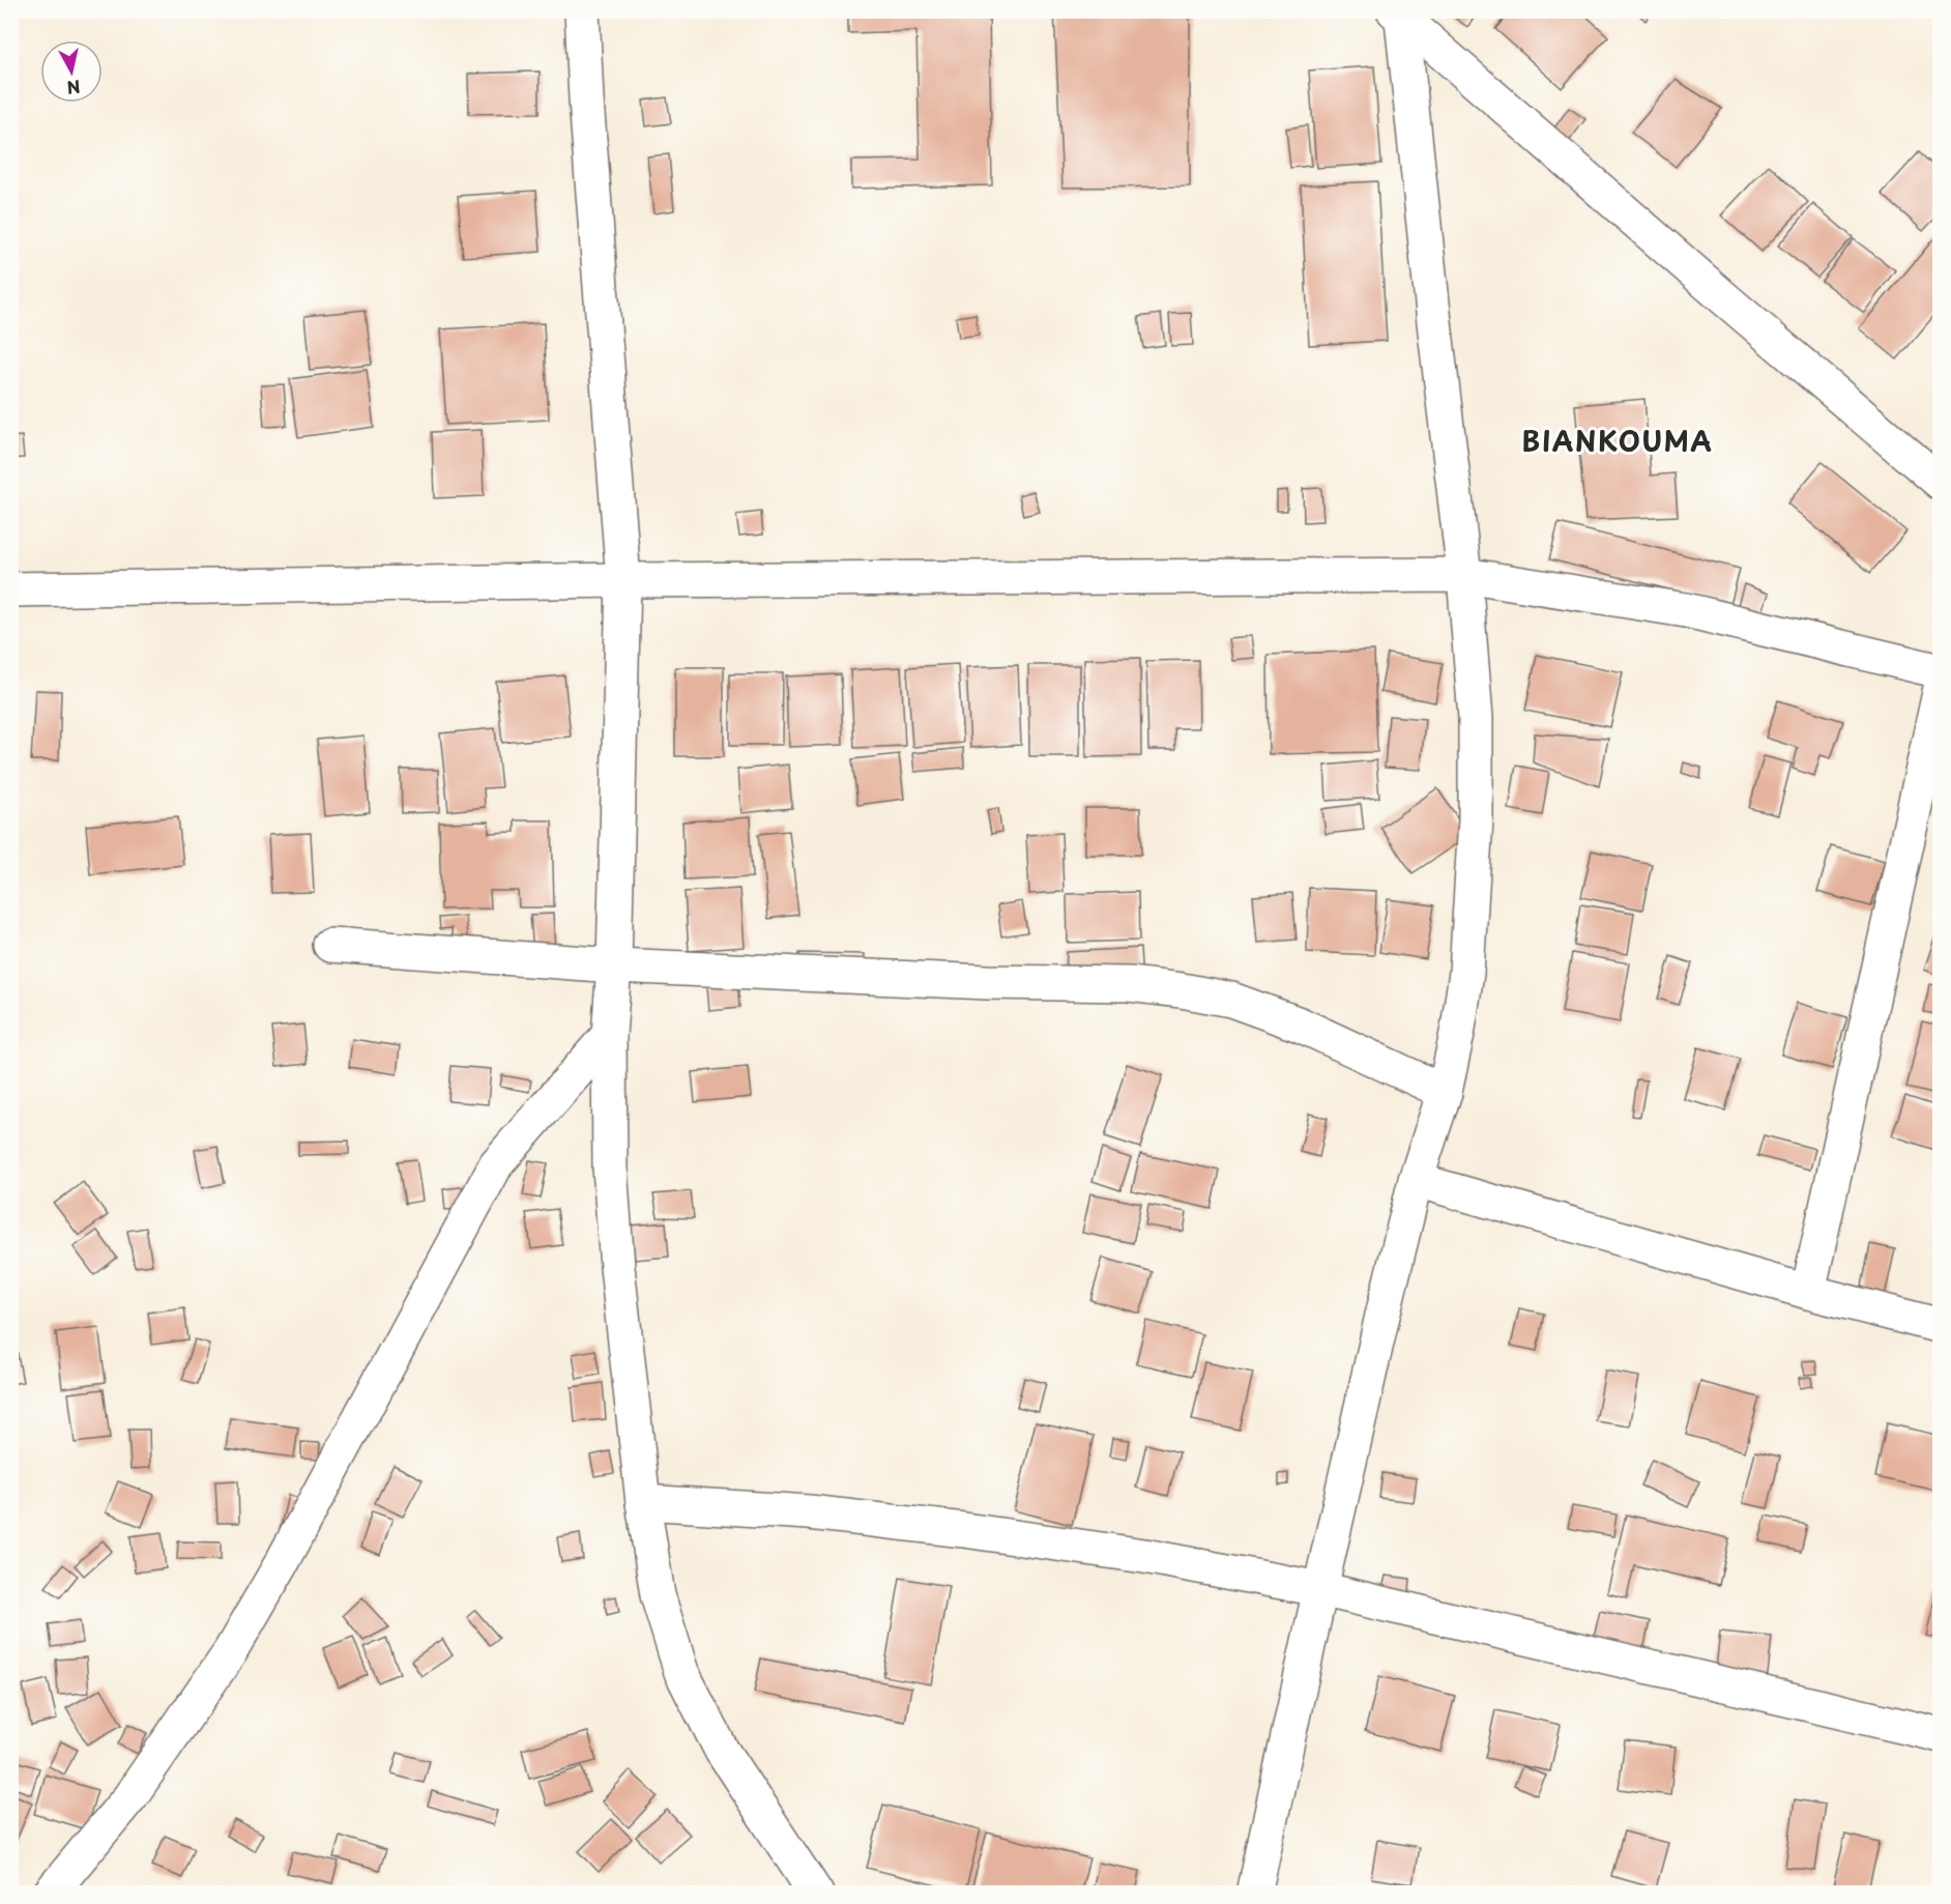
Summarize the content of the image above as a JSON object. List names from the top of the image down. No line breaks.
{"districts":["BIANKOUMA"],"north":"bottom"}
